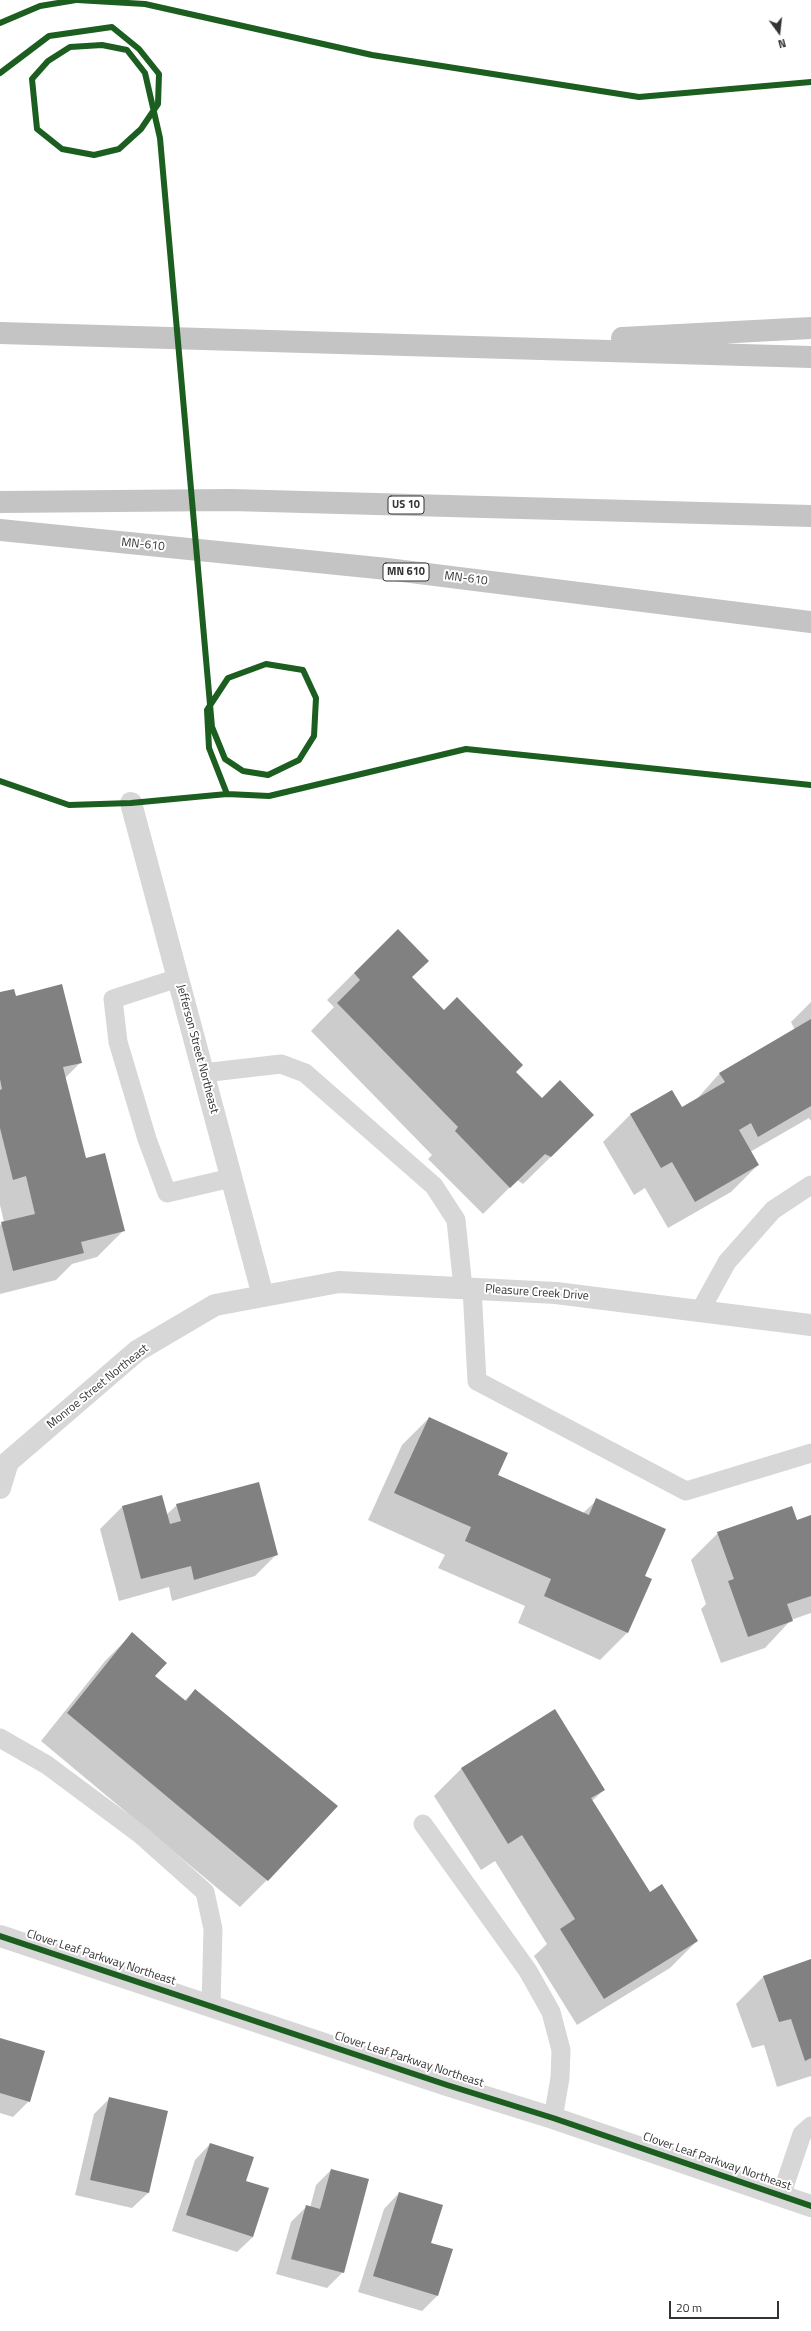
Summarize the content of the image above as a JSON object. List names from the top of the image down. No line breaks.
{"streets":{"highway":["US 10","MN-610","MN 610"],"street":["Jefferson Street Northeast","Pleasure Creek Drive","Monroe Street Northeast","Clover Leaf Parkway Northeast"]},"crossings":[["Jefferson Street Northeast","Pleasure Creek Drive"],["Jefferson Street Northeast","Monroe Street Northeast"],["Pleasure Creek Drive","Monroe Street Northeast"]],"scale_bar":"20 m","north":"bottom"}
